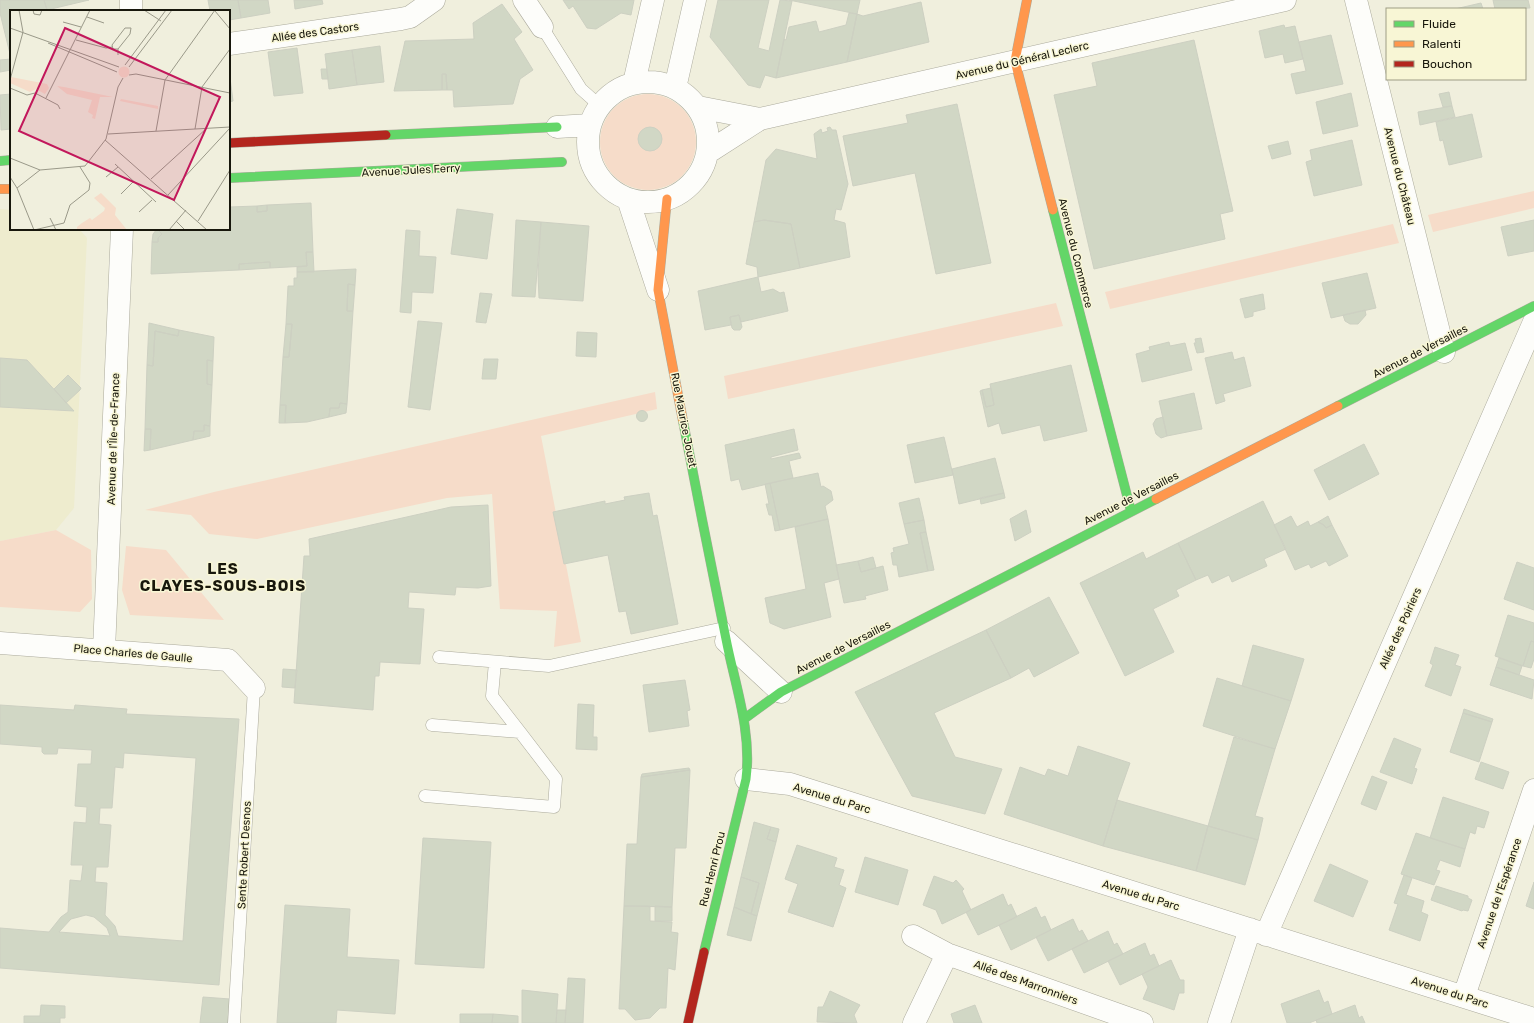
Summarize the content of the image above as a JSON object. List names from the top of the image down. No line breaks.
{"streets":{"street":["Allée des Castors","Avenue du Général Leclerc","Avenue Jules Ferry","Avenue du Château","Avenue du Commerce","Avenue de Versailles","Rue Maurice Jouet","Avenue de l'Île-de-France","Allée des Poiriers","Place Charles de Gaulle","Avenue du Parc","Rue Henri Prou","Avenue de l'Espérance","Allée des Marronniers"],"lane":["Sente Robert Desnos"]},"crossings":[["Avenue du Général Leclerc","Avenue du Commerce"],["Avenue Jules Ferry","Rue Maurice Jouet"],["Avenue du Château","Avenue de Versailles"],["Avenue du Commerce","Avenue de Versailles"],["Avenue de Versailles","Rue Maurice Jouet"],["Avenue de Versailles","Rue Henri Prou"],["Rue Maurice Jouet","Rue Henri Prou"],["Avenue de l'Île-de-France","Place Charles de Gaulle"],["Allée des Poiriers","Avenue du Parc"],["Place Charles de Gaulle","Sente Robert Desnos"],["Avenue du Parc","Rue Henri Prou"],["Avenue du Parc","Avenue de l'Espérance"]],"districts":["LES CLAYES-SOUS-BOIS"],"legend":["Fluide","Ralenti","Bouchon"]}
